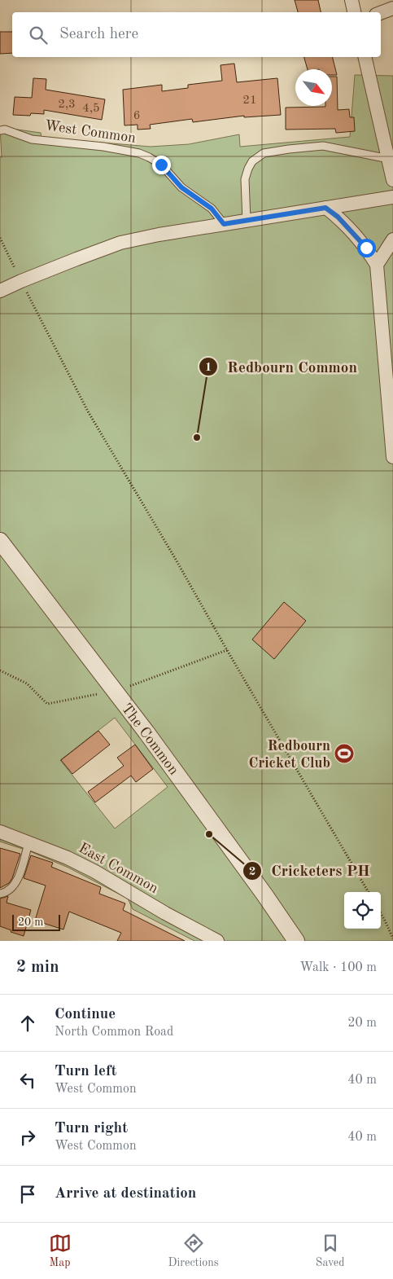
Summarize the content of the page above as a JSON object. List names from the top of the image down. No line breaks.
{"streets":{"street":["The Common","East Common"],"lane":["West Common"]},"places":{"other":["Redbourn Common","Cricketers PH"],"sports":["Redbourn Cricket Club"]},"house_numbers":["21","2,3","4,5","6"],"scale_bar":"20 m","north":"bottom right","page":{"search":"Search here","scale":"20 m","heading":["2 min","Walk · 100 m"],"list":[["Continue","North Common Road","20 m"],["Turn left","West Common","40 m"],["Turn right","West Common","40 m"],"Arrive at destination"],"nav":["Map","Directions","Saved"]}}
